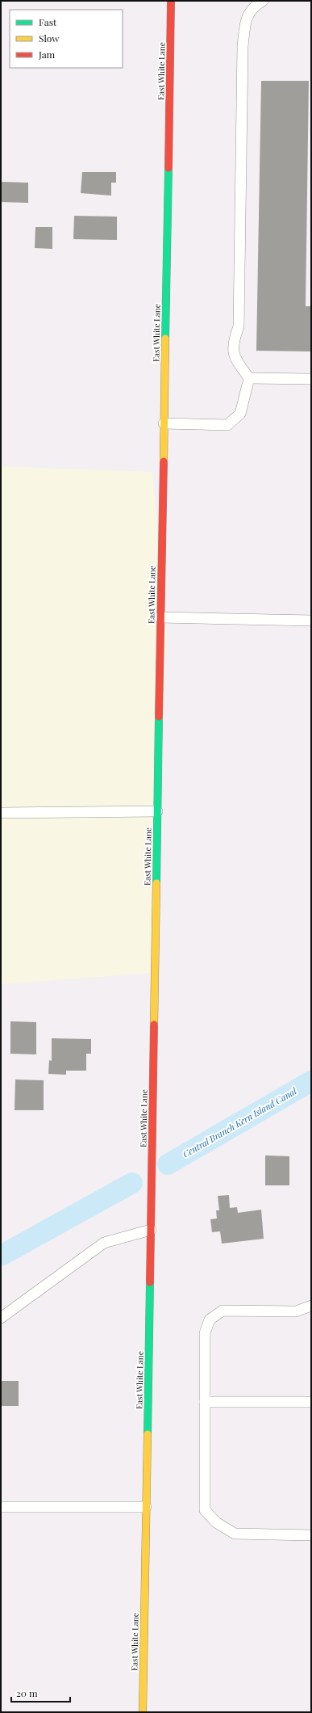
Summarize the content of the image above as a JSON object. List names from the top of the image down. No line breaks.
{"streets":{"street":["East White Lane"]},"water":["Central Branch Kern Island Canal"],"legend":["Fast","Slow","Jam"],"scale_bar":"20 m"}
